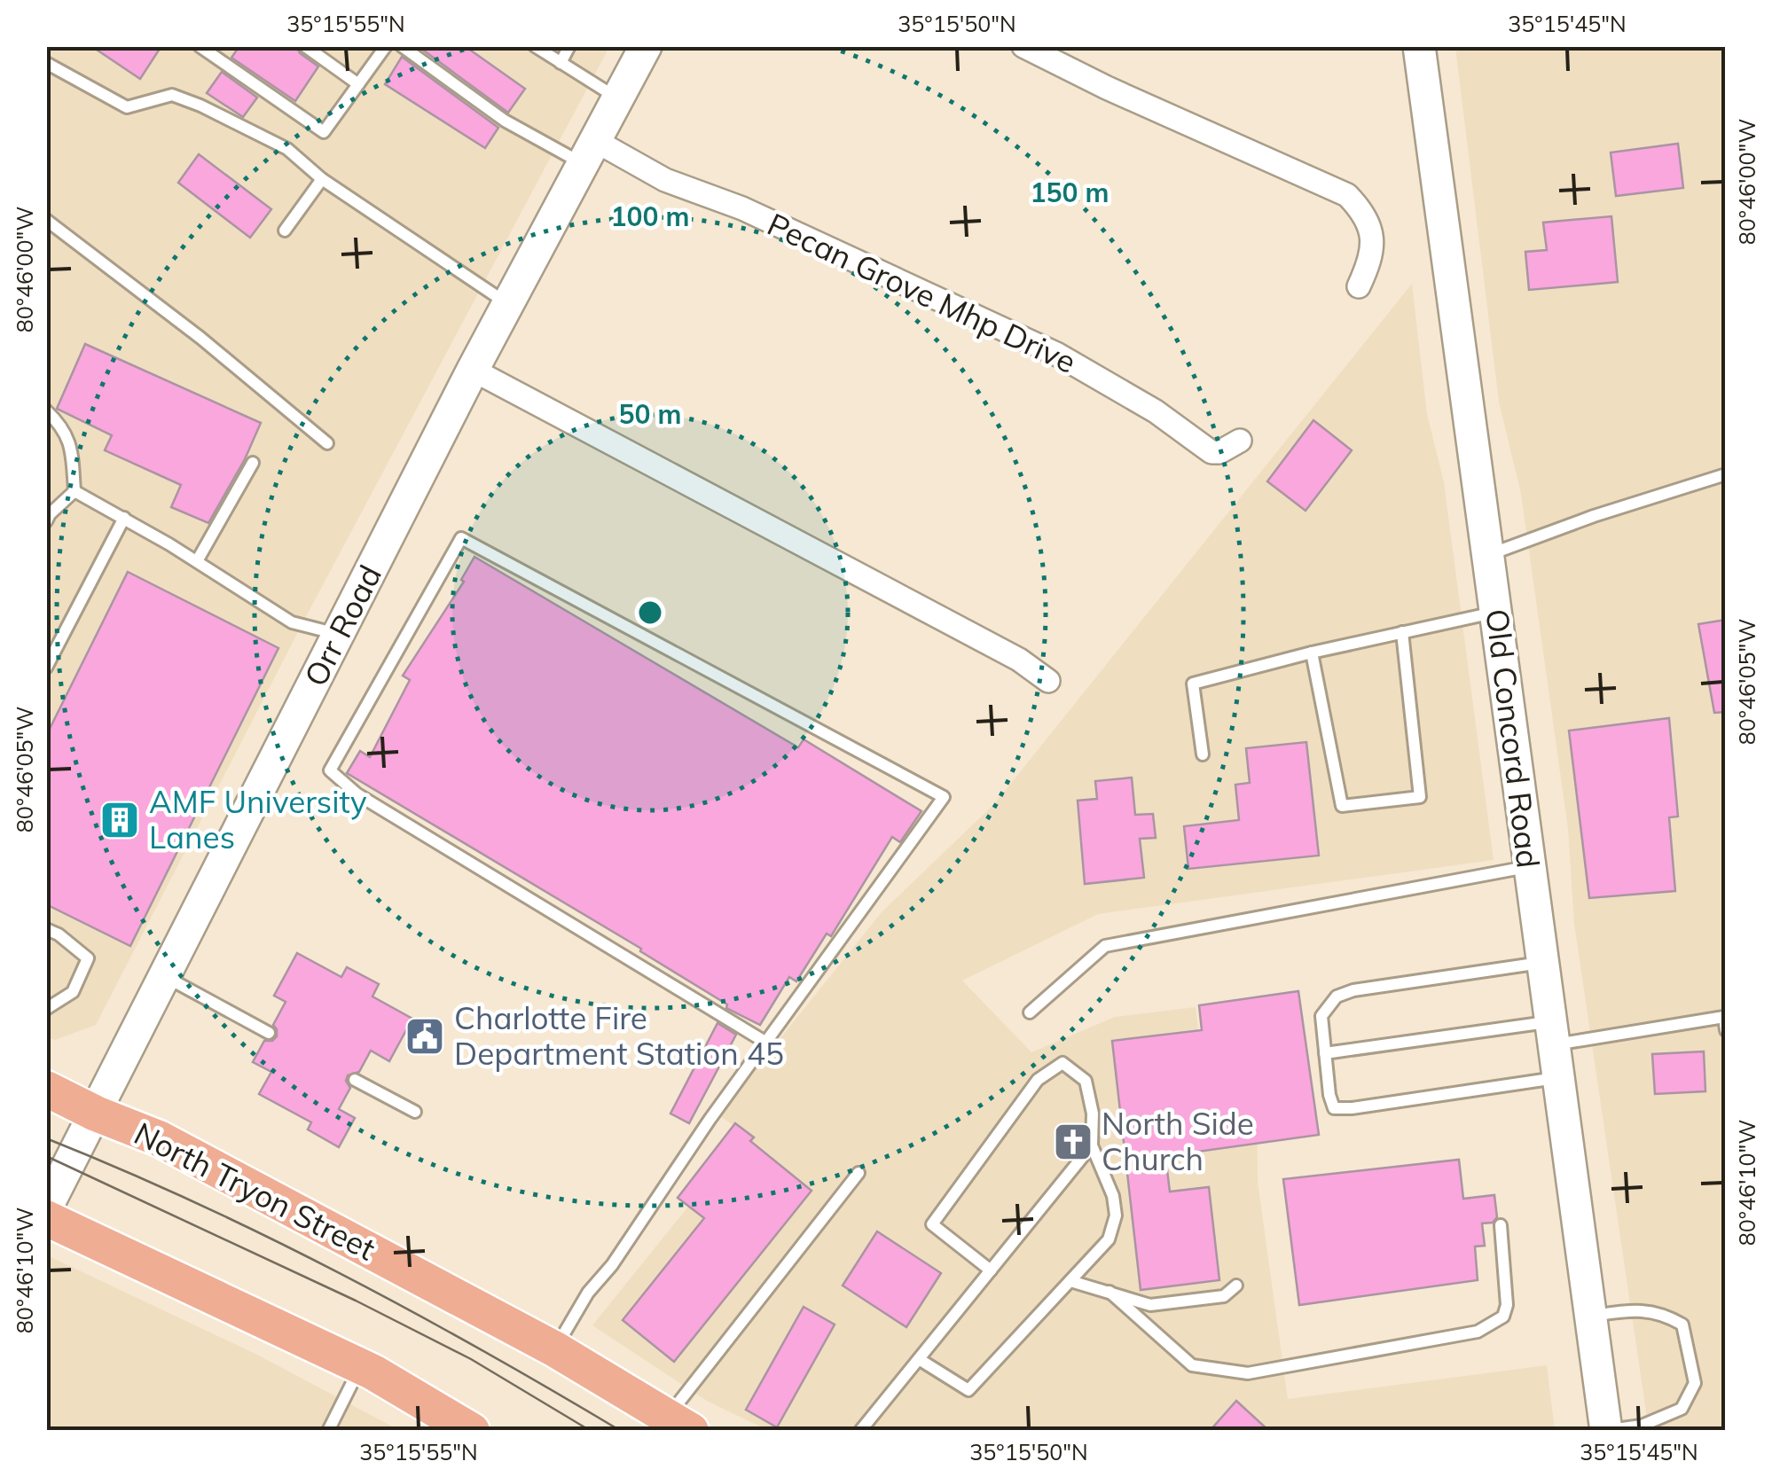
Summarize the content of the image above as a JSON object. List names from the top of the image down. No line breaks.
{"streets":{"main road":["North Tryon Street"],"street":["Pecan Grove Mhp Drive","Orr Road","Old Concord Road"]},"crossings":[["Pecan Grove Mhp Drive","Orr Road"],["Orr Road","North Tryon Street"]],"places":{"building":["AMF University Lanes"],"public building":["Charlotte Fire Department Station 45"],"church":["North Side Church"]},"coordinates":["35°15'55\"N","35°15'50\"N","35°15'45\"N","80°46'00\"W","80°46'05\"W","80°46'10\"W"],"rings":["150 m","100 m","50 m"]}
